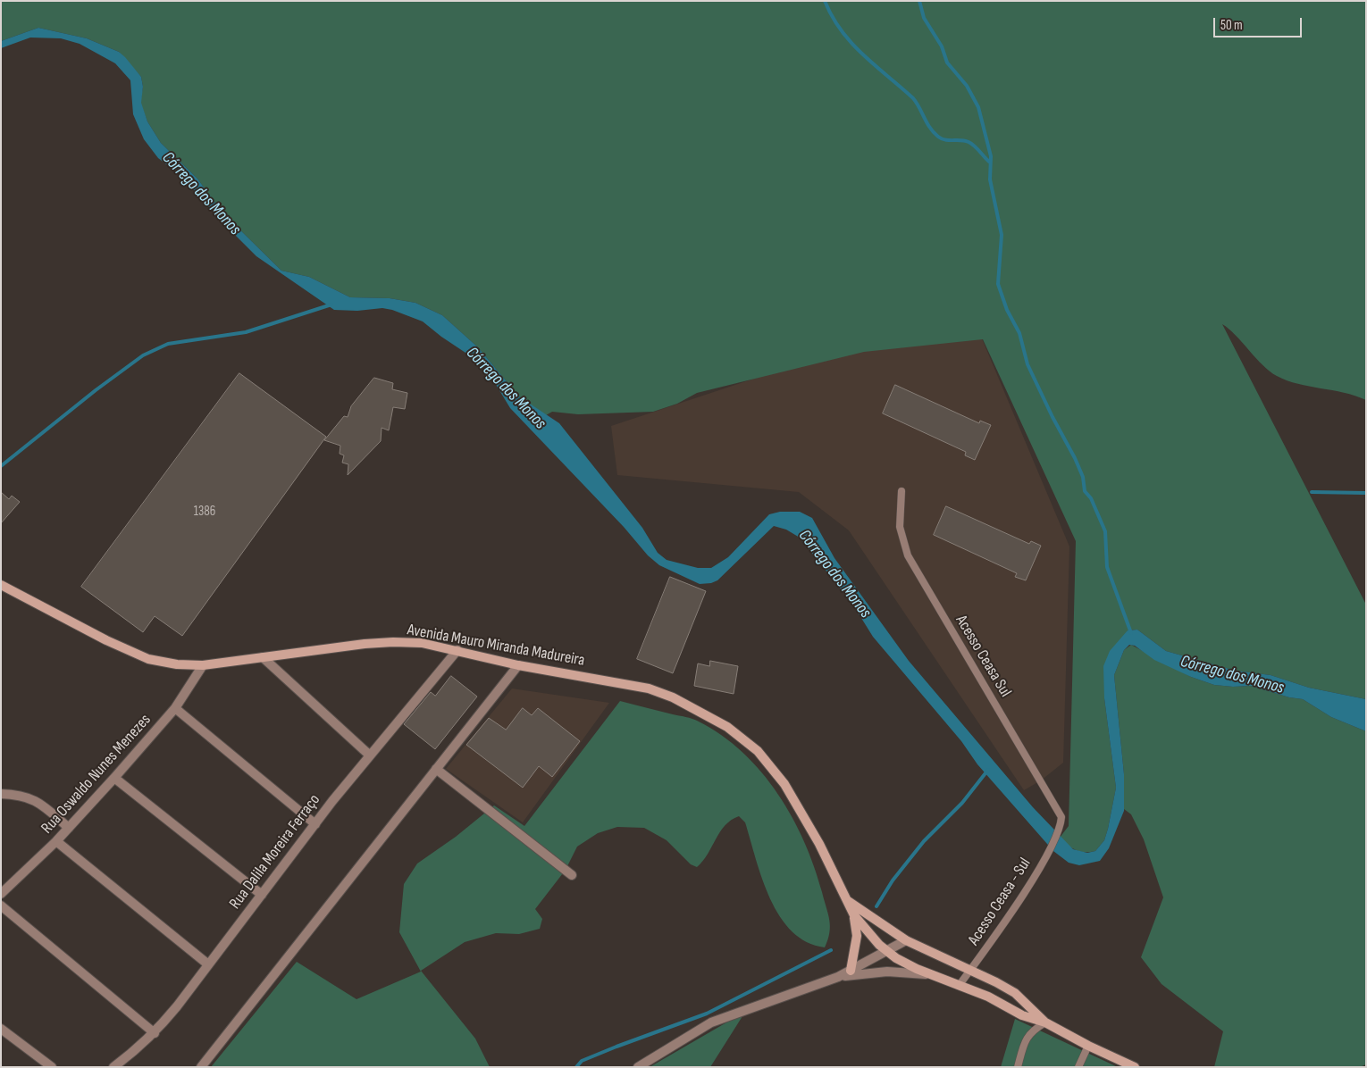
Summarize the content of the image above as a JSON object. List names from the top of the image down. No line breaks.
{"streets":{"main road":["Avenida Mauro Miranda Madureira"],"street":["Rua Oswaldo Nunes Menezes","Rua Dalila Moreira Ferraço"],"lane":["Acesso Ceasa Sul","Acesso Ceasa - Sul"]},"crossings":[["Avenida Mauro Miranda Madureira","Rua Oswaldo Nunes Menezes"],["Avenida Mauro Miranda Madureira","Rua Dalila Moreira Ferraço"],["Avenida Mauro Miranda Madureira","Acesso Ceasa - Sul"],["Acesso Ceasa Sul","Acesso Ceasa - Sul"]],"water":["Córrego dos Monos"],"house_numbers":["1386"],"scale_bar":"50 m"}
